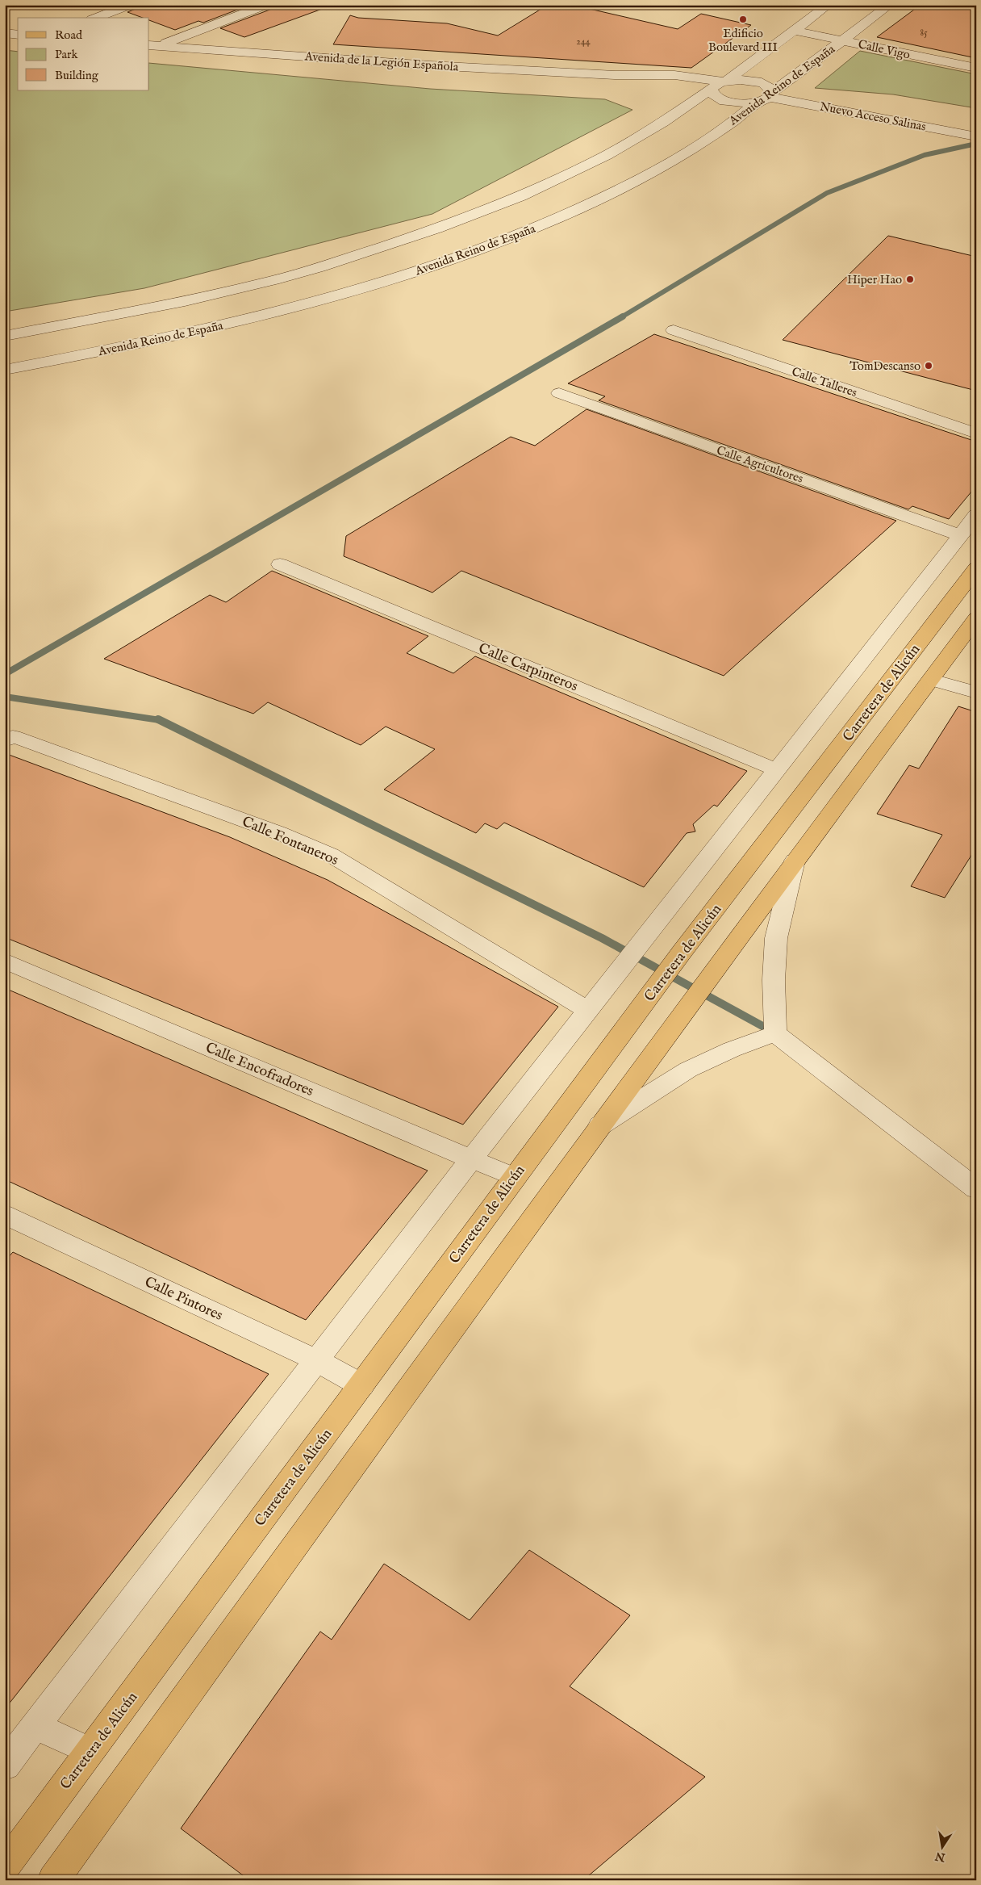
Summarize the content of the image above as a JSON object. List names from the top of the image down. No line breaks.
{"streets":{"main road":["Carretera de Alicún"],"street":["Calle Vigo","Avenida de la Legión Española","Avenida Reino de España","Nuevo Acceso Salinas","Calle Talleres","Calle Agricultores","Calle Carpinteros","Calle Fontaneros","Calle Encofradores","Calle Pintores"]},"crossings":[["Calle Vigo","Avenida Reino de España"],["Avenida de la Legión Española","Avenida Reino de España"],["Avenida de la Legión Española","Nuevo Acceso Salinas"],["Avenida Reino de España","Nuevo Acceso Salinas"],["Carretera de Alicún","Calle Encofradores"],["Carretera de Alicún","Calle Pintores"]],"places":["Edificio Boulevard III","Hiper Hao","TomDescanso"],"house_numbers":["85","244"],"legend":["Road","Park","Building"],"north":"bottom"}
